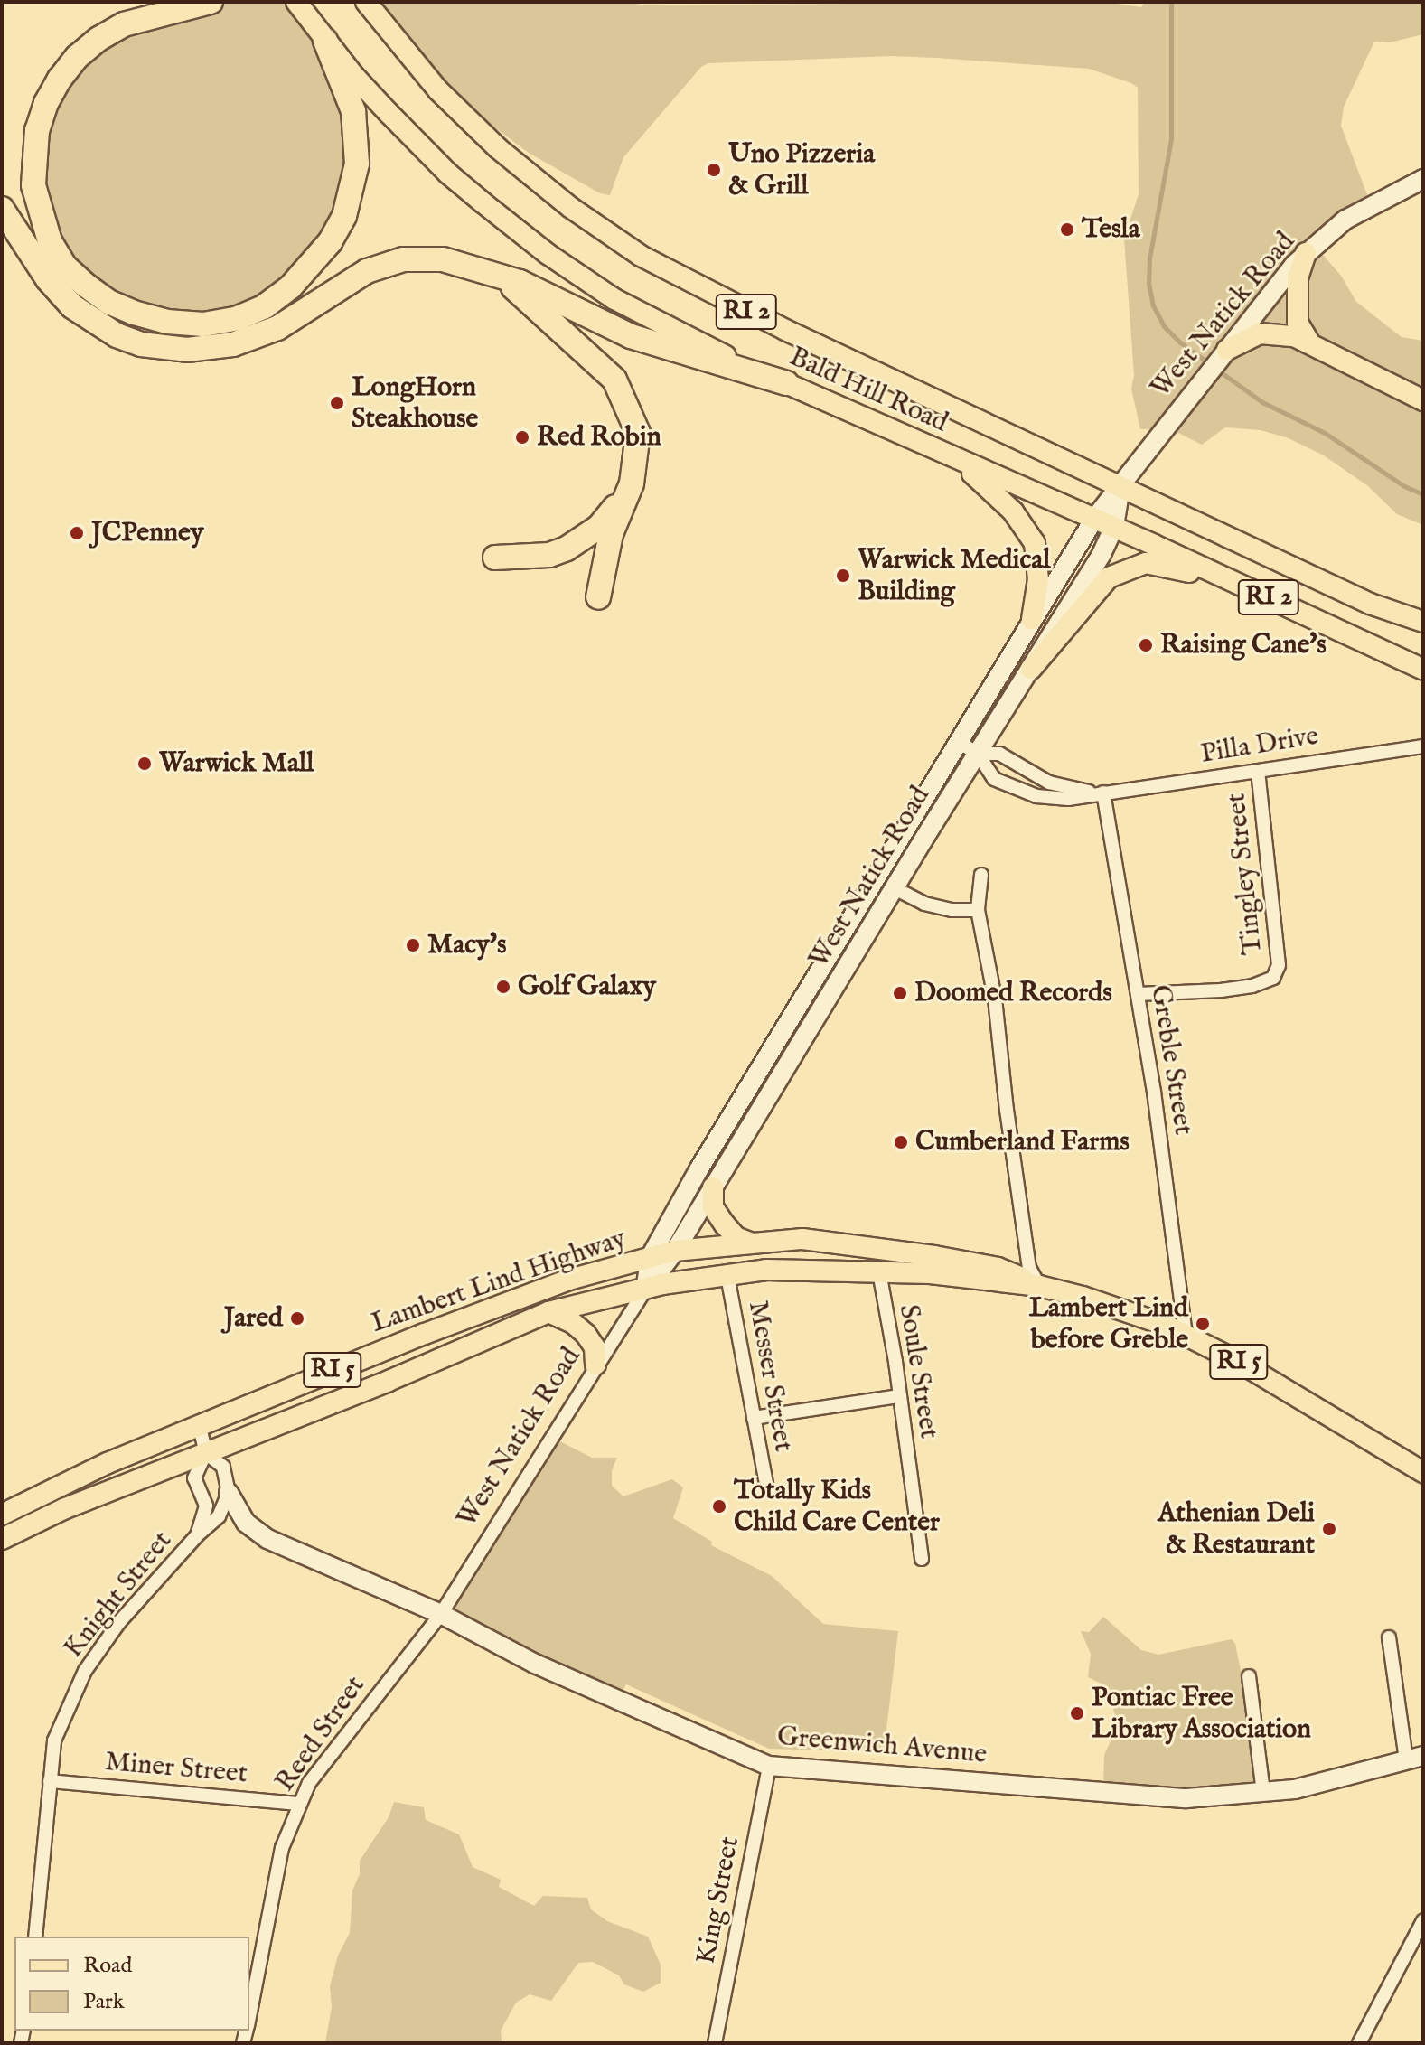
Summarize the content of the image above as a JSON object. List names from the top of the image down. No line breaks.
{"streets":{"main road":["RI 2","West Natick Road","Bald Hill Road","Lambert Lind Highway","RI 5","Greenwich Avenue"],"street":["Pilla Drive","Tingley Street","Greble Street","Soule Street","Messer Street","Knight Street","Reed Street","Miner Street","King Street"]},"crossings":[["West Natick Road","Bald Hill Road"],["West Natick Road","Pilla Drive"],["West Natick Road","Lambert Lind Highway"],["West Natick Road","Reed Street"],["West Natick Road","Greenwich Avenue"],["Pilla Drive","Tingley Street"],["Pilla Drive","Greble Street"],["Tingley Street","Greble Street"],["Greble Street","Lambert Lind Highway"],["Lambert Lind Highway","Messer Street"],["Lambert Lind Highway","Knight Street"],["Knight Street","Greenwich Avenue"],["Knight Street","Miner Street"],["Reed Street","Greenwich Avenue"],["Reed Street","Miner Street"],["Greenwich Avenue","King Street"]],"places":["Uno Pizzeria & Grill","Tesla","LongHorn Steakhouse","Red Robin","JCPenney","Warwick Medical Building","Raising Cane's","Warwick Mall","Macy's","Golf Galaxy","Doomed Records","Cumberland Farms","Jared","Lambert Lind before Greble","Totally Kids Child Care Center","Athenian Deli & Restaurant","Pontiac Free Library Association"],"legend":["Road","Park"]}
